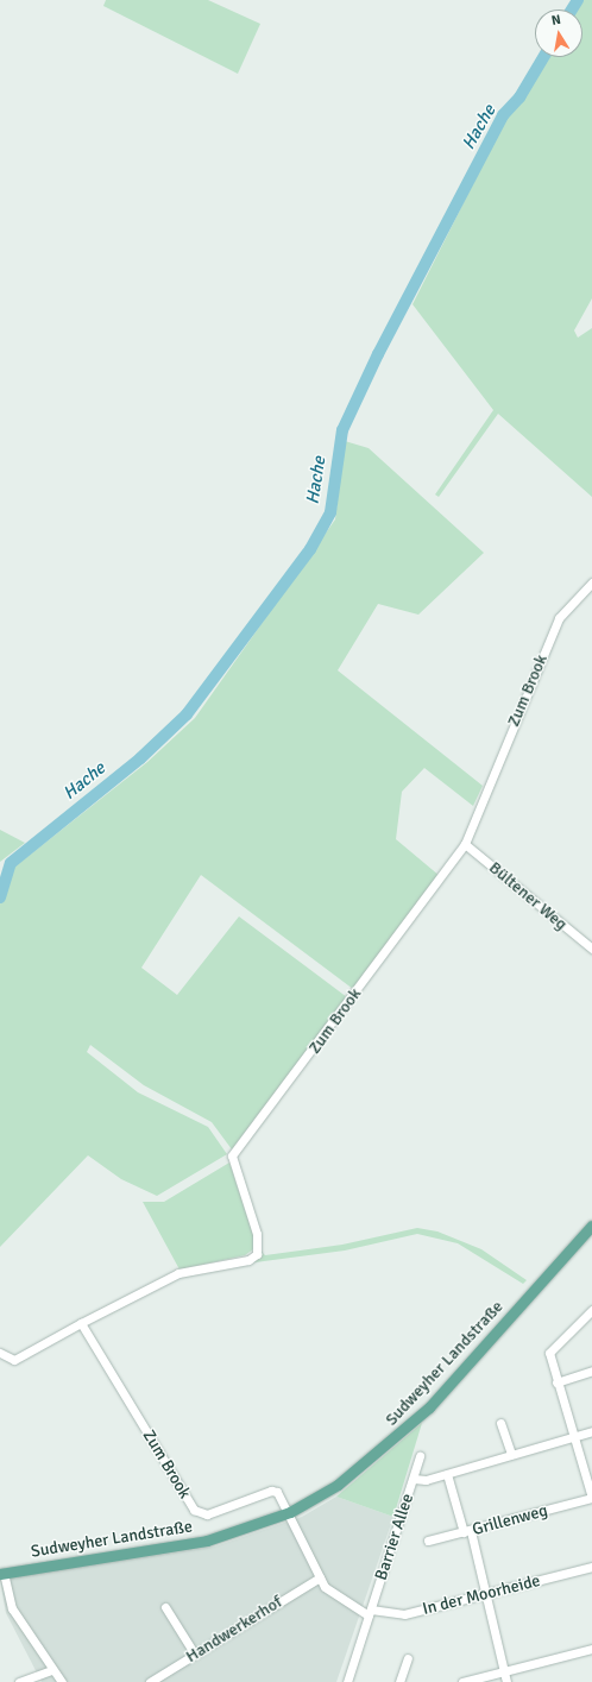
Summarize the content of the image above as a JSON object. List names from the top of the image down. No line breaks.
{"streets":{"main road":["Sudweyher Landstraße"],"street":["Zum Brook","Bültener Weg","Grillenweg","Barrier Allee","In der Moorheide","Handwerkerhof"]},"crossings":[["Zum Brook","Bültener Weg"],["Zum Brook","Sudweyher Landstraße"],["Barrier Allee","In der Moorheide"]],"water":["Hache"],"north":"top"}
